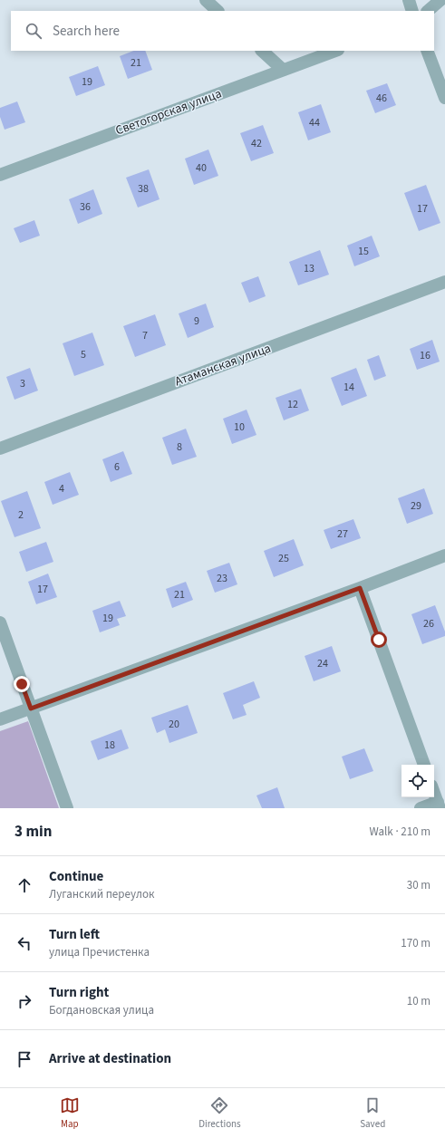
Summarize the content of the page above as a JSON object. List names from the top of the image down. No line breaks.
{"streets":{"street":["Светогорская улица","Атаманская улица"]},"house_numbers":["21","19","46","44","42","40","38","36","17","15","13","9","7","5","16","3","14","12","10","8","6","4","29","2","27","25","23","17","21","19","26","24","20","18"],"page":{"search":"Search here","heading":["3 min","Walk · 210 m"],"list":[["Continue","Луганский переулок","30 m"],["Turn left","улица Пречистенка","170 m"],["Turn right","Богдановская улица","10 m"],"Arrive at destination"],"nav":["Map","Directions","Saved"]}}
